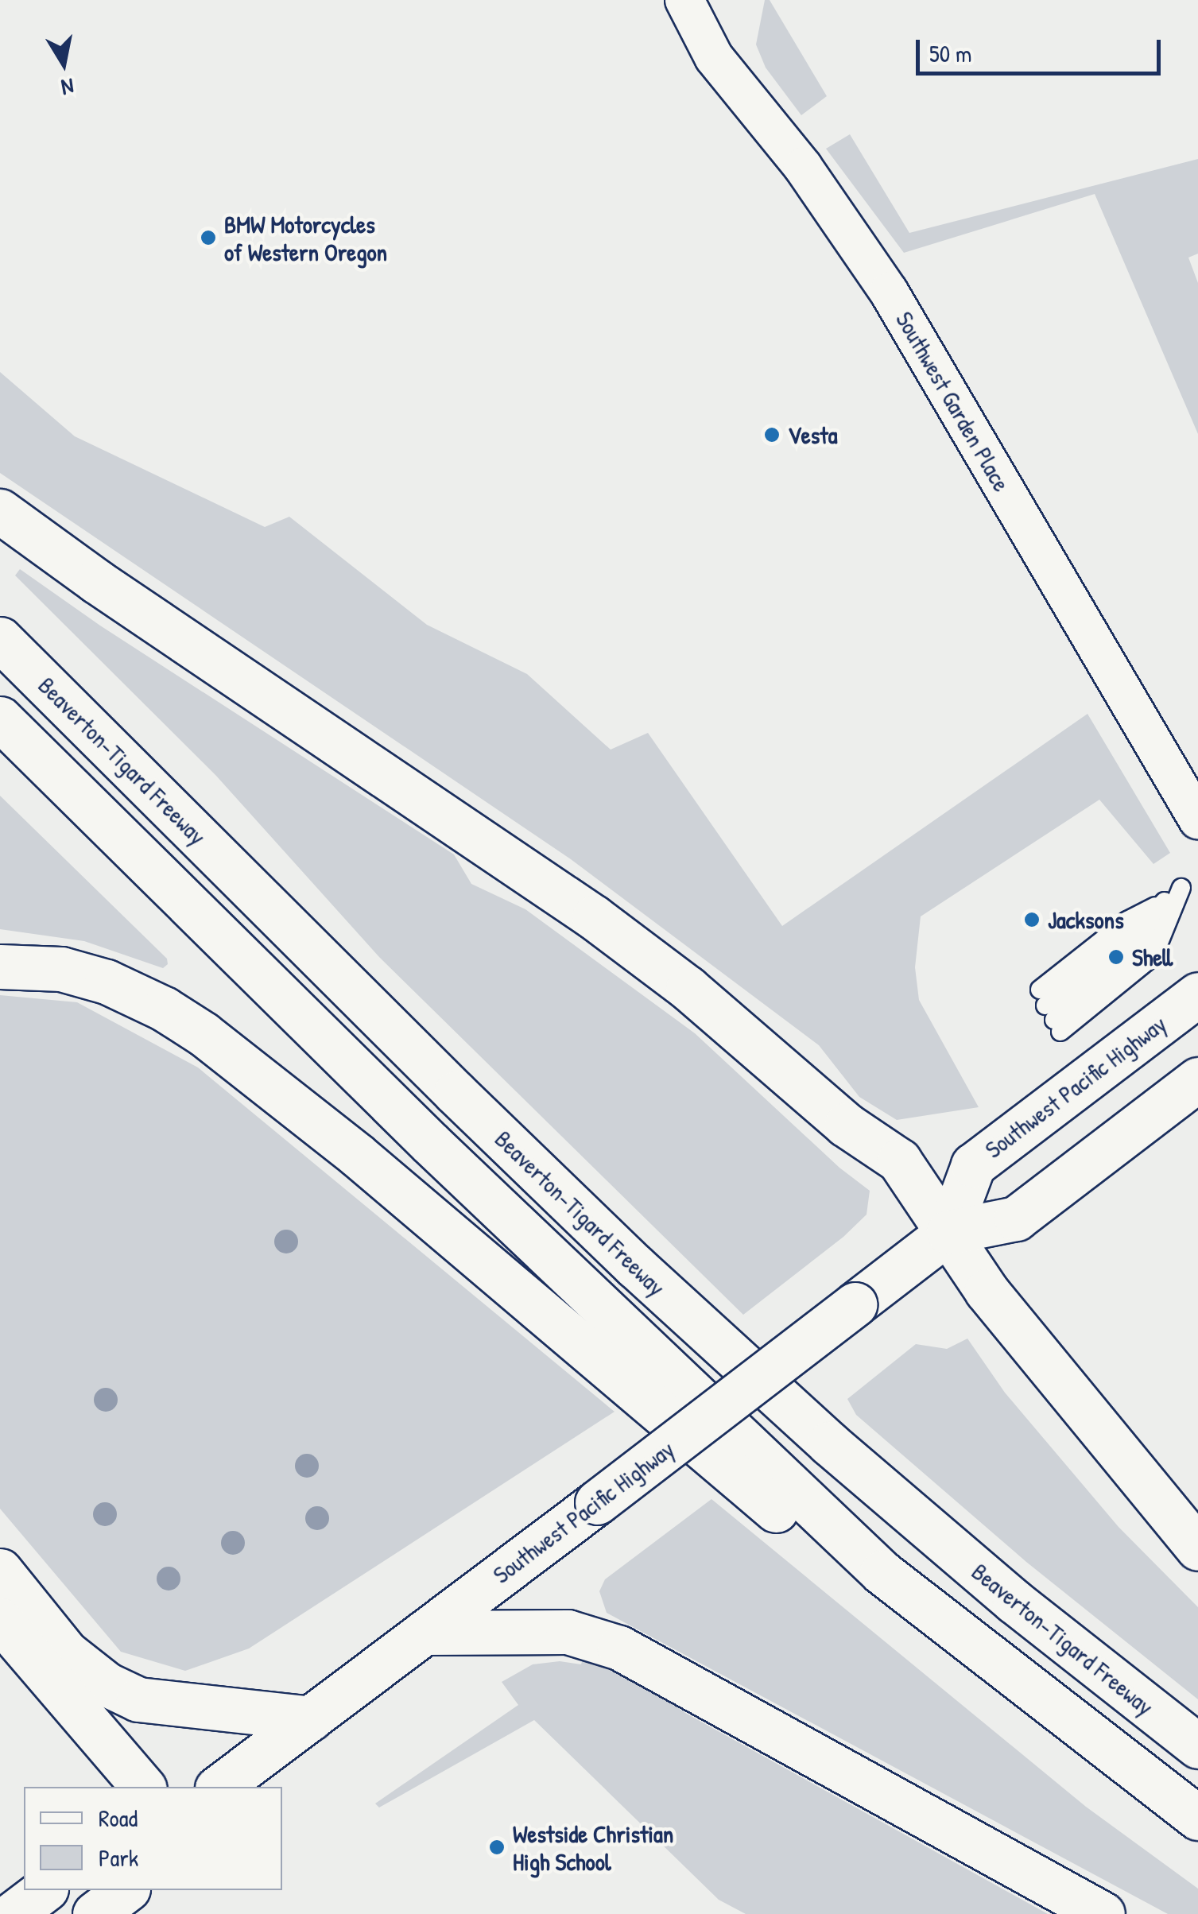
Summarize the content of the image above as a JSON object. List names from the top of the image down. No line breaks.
{"streets":{"highway":["Beaverton-Tigard Freeway","Southwest Pacific Highway"],"street":["Southwest Garden Place"]},"places":["BMW Motorcycles of Western Oregon","Vesta","Jacksons","Shell","Westside Christian High School"],"legend":["Road","Park"],"scale_bar":"50 m","north":"bottom"}
